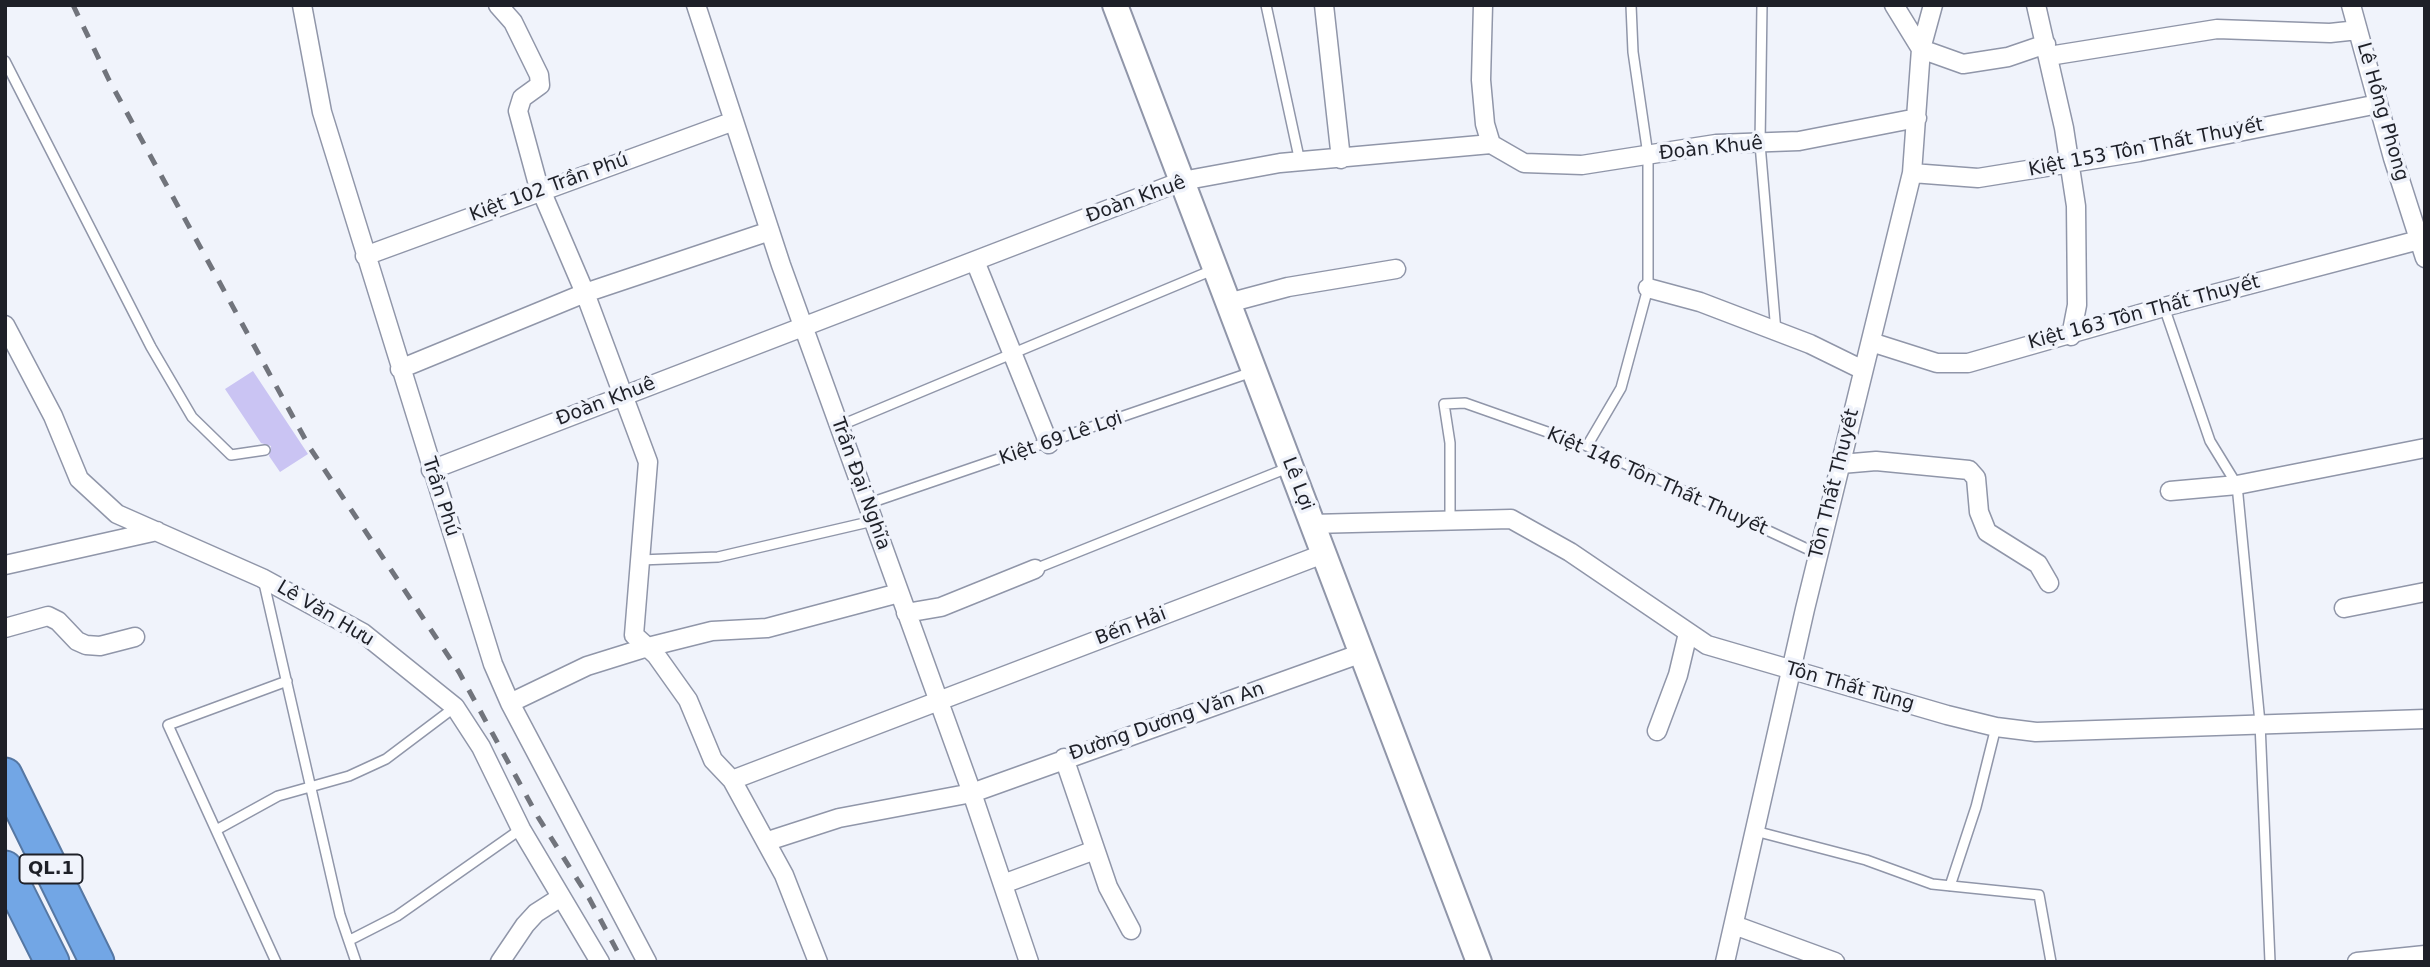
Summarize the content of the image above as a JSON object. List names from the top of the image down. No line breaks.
{"streets":{"highway":["QL.1"],"street":["Lê Hồng Phong","Kiệt 153 Tôn Thất Thuyết","Đoàn Khuê","Kiệt 102 Trần Phú","Kiệt 163 Tôn Thất Thuyết","Trần Đại Nghĩa","Lê Lợi","Tôn Thất Thuyết","Trần Phú","Lê Văn Hưu","Bến Hải","Tôn Thất Tùng","Đường Dương Văn An"],"lane":["Kiệt 69 Lê Lợi","Kiệt 146 Tôn Thất Thuyết"]},"crossings":[["Lê Hồng Phong","Kiệt 153 Tôn Thất Thuyết"],["Lê Hồng Phong","Kiệt 163 Tôn Thất Thuyết"],["Kiệt 153 Tôn Thất Thuyết","Tôn Thất Thuyết"],["Đoàn Khuê","Trần Đại Nghĩa"],["Đoàn Khuê","Lê Lợi"],["Đoàn Khuê","Tôn Thất Thuyết"],["Đoàn Khuê","Trần Phú"],["Kiệt 102 Trần Phú","Trần Đại Nghĩa"],["Kiệt 102 Trần Phú","Trần Phú"],["Kiệt 163 Tôn Thất Thuyết","Tôn Thất Thuyết"],["Kiệt 69 Lê Lợi","Trần Đại Nghĩa"],["Kiệt 69 Lê Lợi","Lê Lợi"],["Kiệt 146 Tôn Thất Thuyết","Tôn Thất Thuyết"],["Kiệt 146 Tôn Thất Thuyết","Tôn Thất Tùng"],["Trần Đại Nghĩa","Bến Hải"],["Trần Đại Nghĩa","Đường Dương Văn An"],["Lê Lợi","Bến Hải"],["Lê Lợi","Tôn Thất Tùng"],["Lê Lợi","Đường Dương Văn An"],["Tôn Thất Thuyết","Tôn Thất Tùng"]]}
